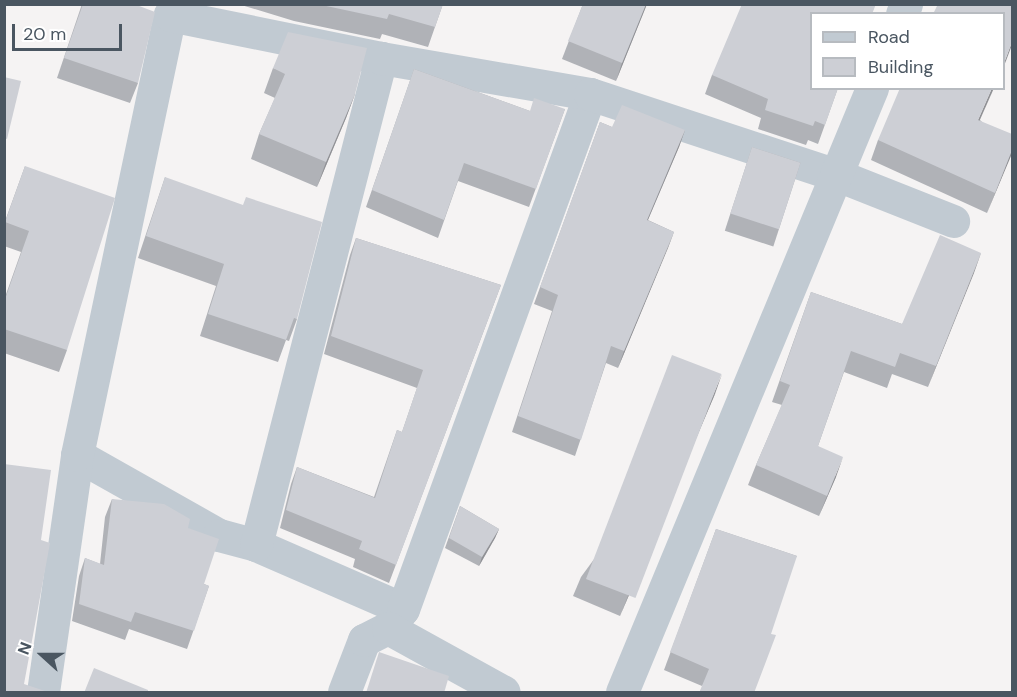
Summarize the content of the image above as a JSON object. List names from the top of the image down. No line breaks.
{"legend":["Road","Building"],"scale_bar":"20 m","north":"left"}
